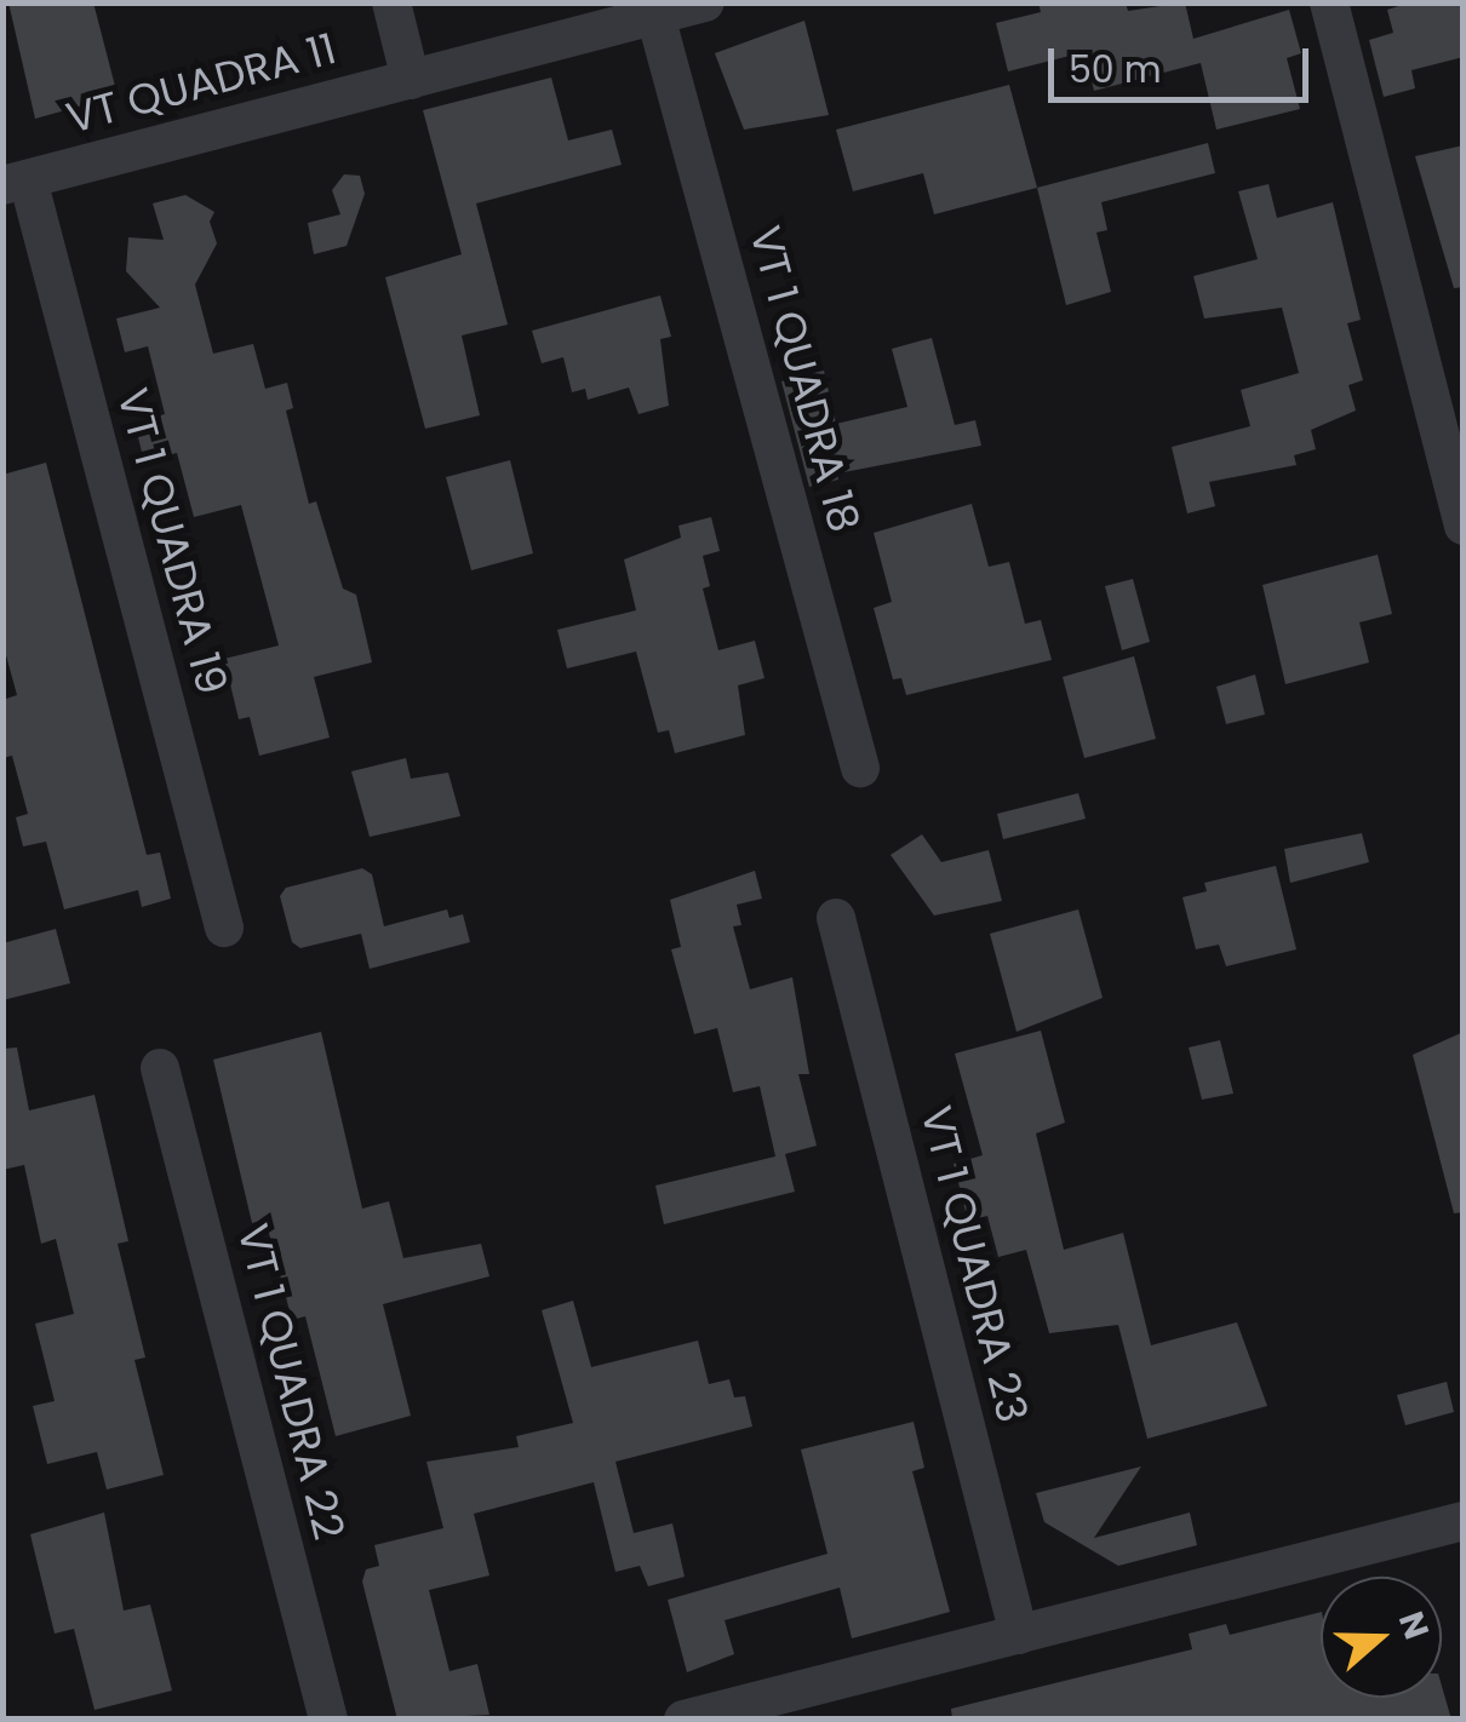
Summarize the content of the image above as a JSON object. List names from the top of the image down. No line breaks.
{"streets":{"street":["VT QUADRA 11","VT 1 QUADRA 18","VT 1 QUADRA 19","VT 1 QUADRA 23","VT 1 QUADRA 22"]},"crossings":[["VT QUADRA 11","VT 1 QUADRA 18"],["VT QUADRA 11","VT 1 QUADRA 19"]],"scale_bar":"50 m","north":"right"}
